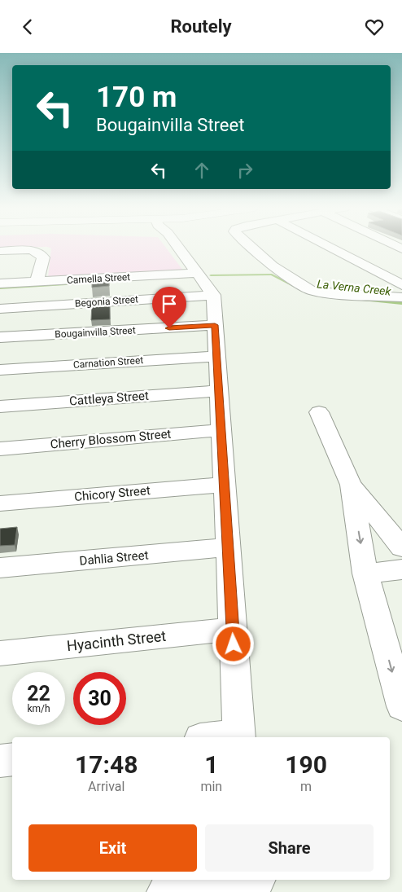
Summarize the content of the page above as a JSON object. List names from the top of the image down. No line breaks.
{"streets":{"street":["Camella Street","Begonia Street","Bougainvilla Street","Carnation Street","Cattleya Street","Cherry Blossom Street","Chicory Street","Dahlia Street","Hyacinth Street"]},"water":["La Verna Creek"],"page":{"header":"Routely","turn":["170 m","Bougainvilla Street"],"speed":"22 km/h","limit":"30","eta":["17:48","Arrival","1","min","190","m"],"buttons":["Exit","Share"]}}
